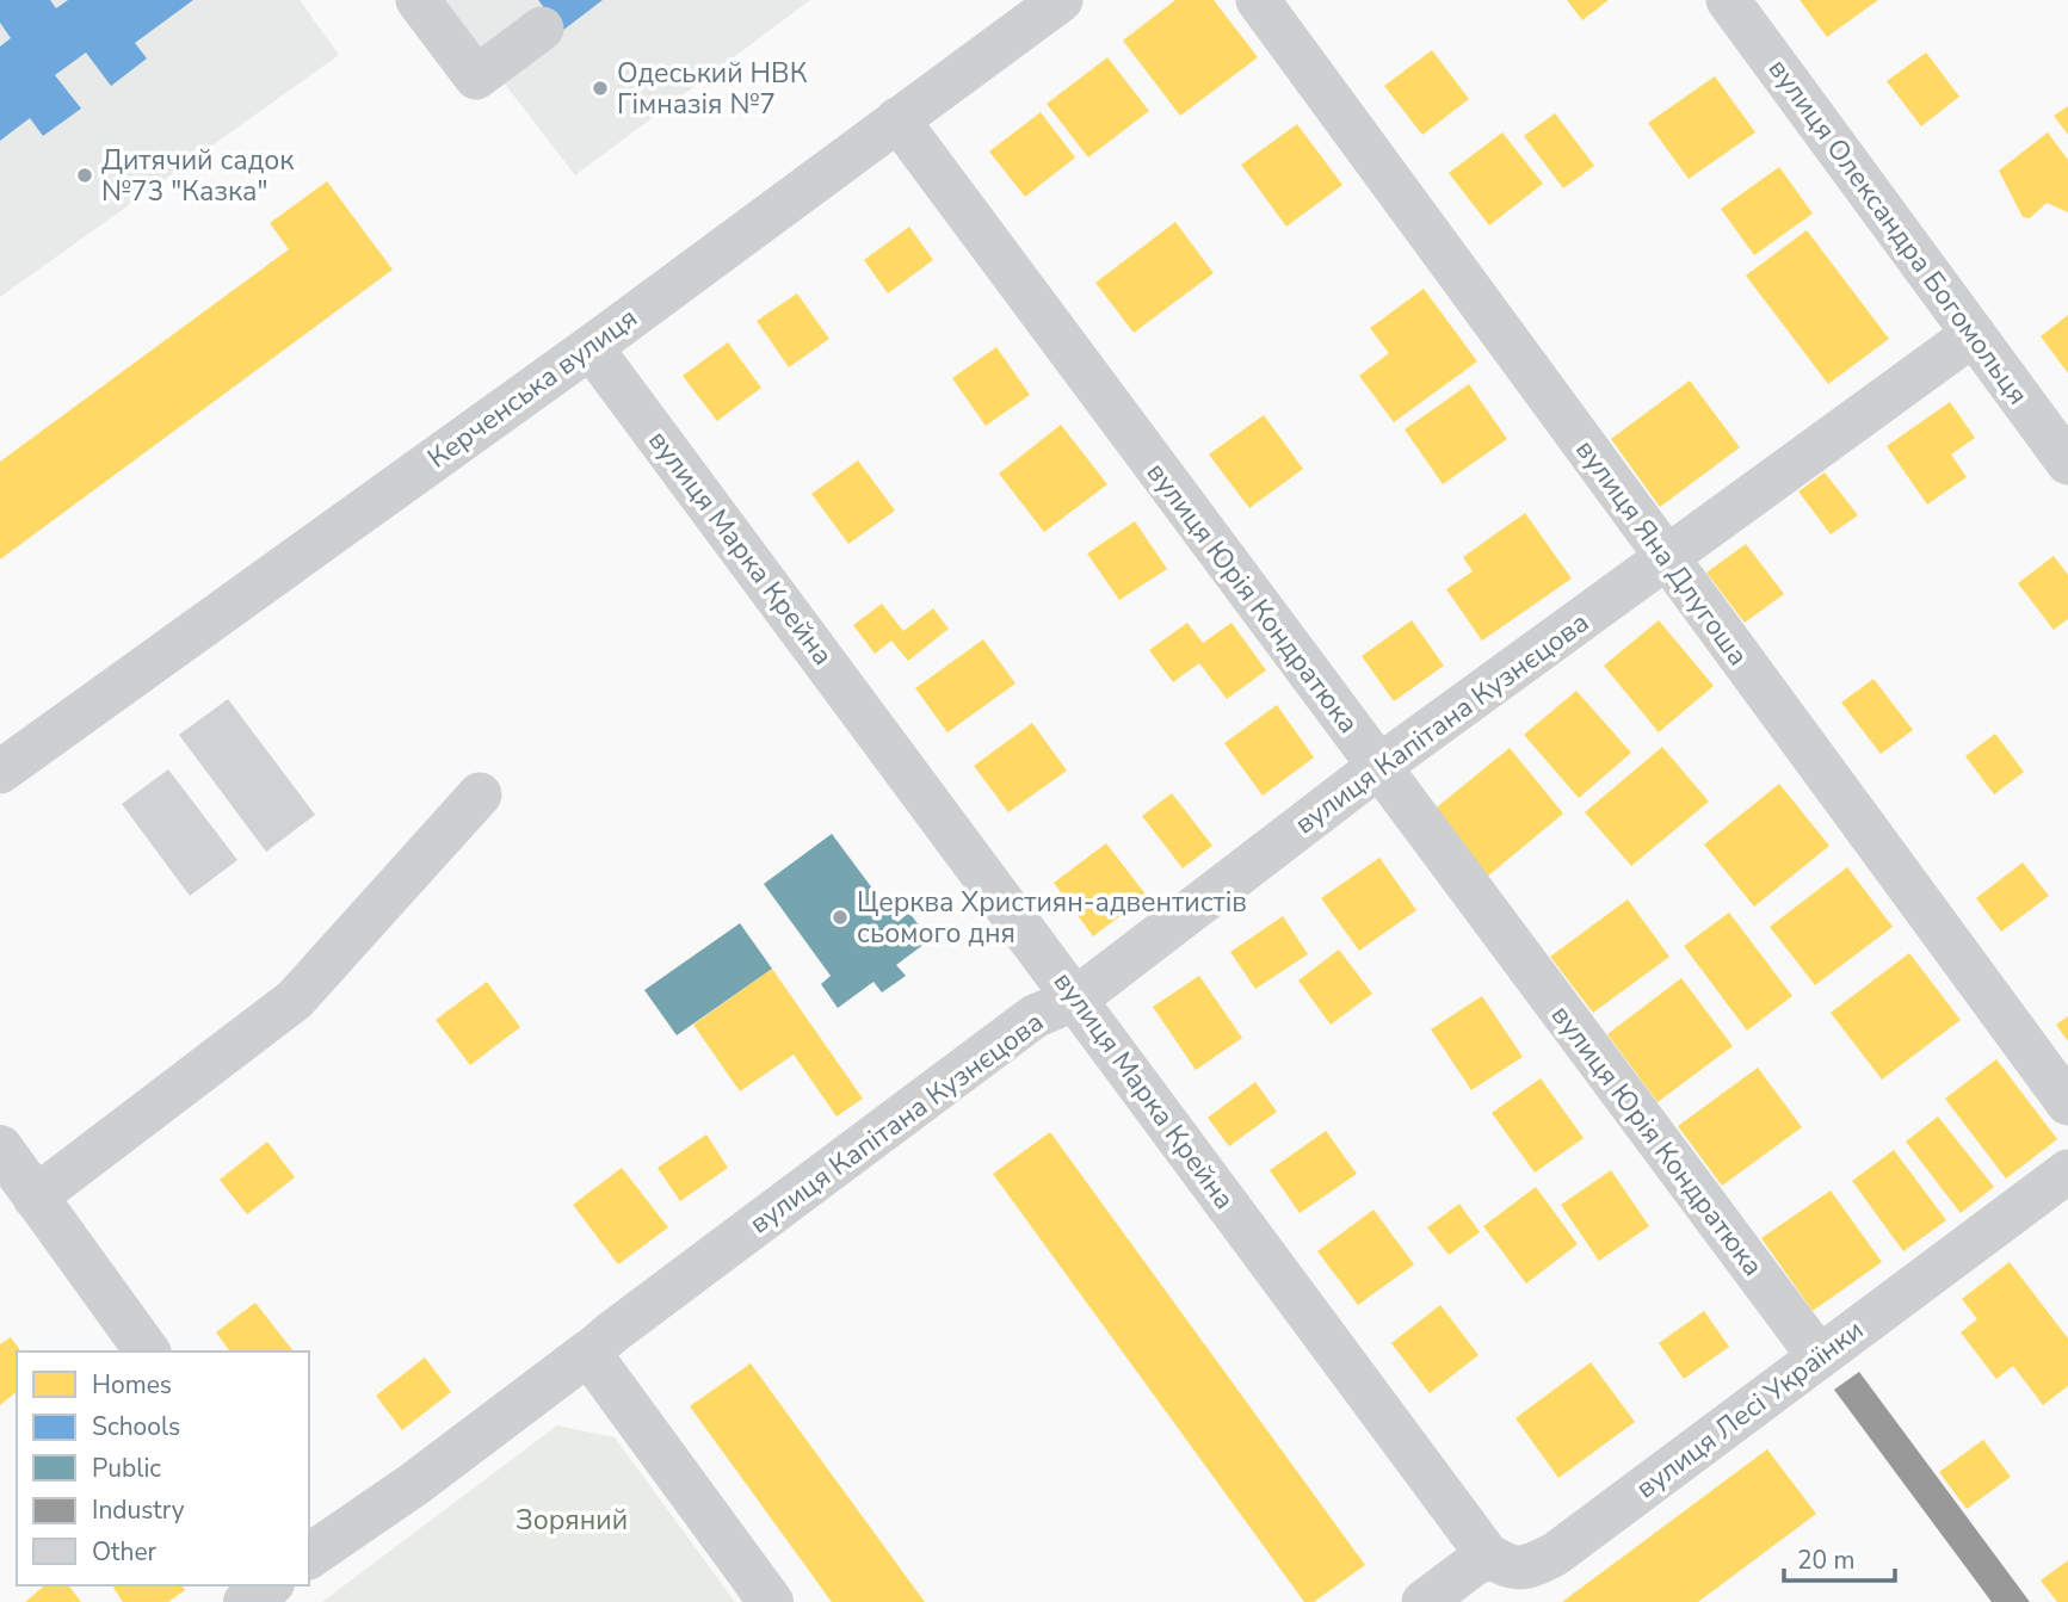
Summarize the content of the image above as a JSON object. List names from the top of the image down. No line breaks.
{"streets":{"street":["вулиця Олександра Богомольця","Керченська вулиця","вулиця Марка Крейна","вулиця Яна Длугоша","вулиця Юрія Кондратюка","вулиця Капітана Кузнєцова","вулиця Лесі Українки"]},"crossings":[["вулиця Олександра Богомольця","вулиця Капітана Кузнєцова"],["Керченська вулиця","вулиця Марка Крейна"],["Керченська вулиця","вулиця Юрія Кондратюка"],["вулиця Марка Крейна","вулиця Капітана Кузнєцова"],["вулиця Марка Крейна","вулиця Лесі Українки"],["вулиця Яна Длугоша","вулиця Капітана Кузнєцова"],["вулиця Юрія Кондратюка","вулиця Капітана Кузнєцова"],["вулиця Юрія Кондратюка","вулиця Лесі Українки"]],"parks":["Зоряний"],"places":["Одеський НВК Гімназія №7","Дитячий садок №73 \"Казка\"","Церква Християн-адвентистів сьомого дня"],"legend":["Homes","Schools","Public","Industry","Other"],"scale_bar":"20 m"}
